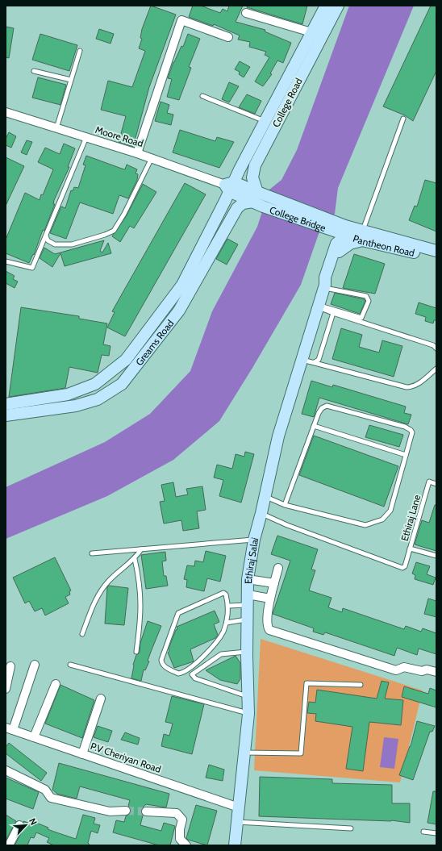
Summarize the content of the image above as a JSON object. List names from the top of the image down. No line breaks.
{"streets":{"main road":["College Road","College Bridge","Pantheon Road","Greams Road","Ethiraj Salai"],"street":["Moore Road","P.V Cheriyan Road"],"lane":["Ethiraj Lane"]},"crossings":[["College Road","Moore Road"],["College Road","College Bridge"],["College Road","Greams Road"],["Moore Road","College Bridge"],["Moore Road","Greams Road"],["College Bridge","Pantheon Road"],["College Bridge","Greams Road"],["College Bridge","Ethiraj Salai"],["Pantheon Road","Ethiraj Salai"],["Ethiraj Lane","Ethiraj Salai"],["Ethiraj Salai","P.V Cheriyan Road"]],"north":"top right"}
